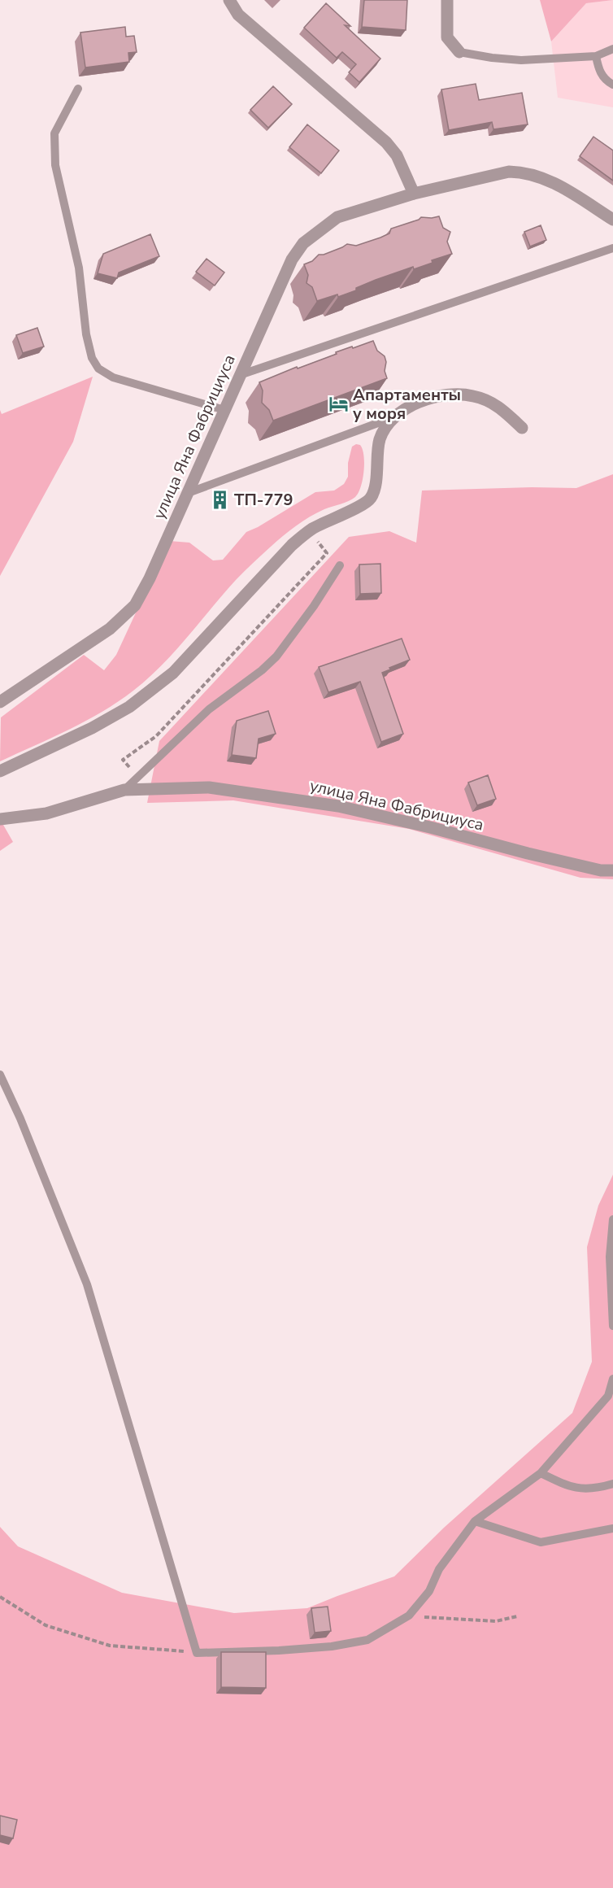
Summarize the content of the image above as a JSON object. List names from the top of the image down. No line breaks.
{"streets":{"street":["улица Яна Фабрициуса"]},"places":{"hotel":["Апартаменты у моря"],"building":["ТП-779"]}}
